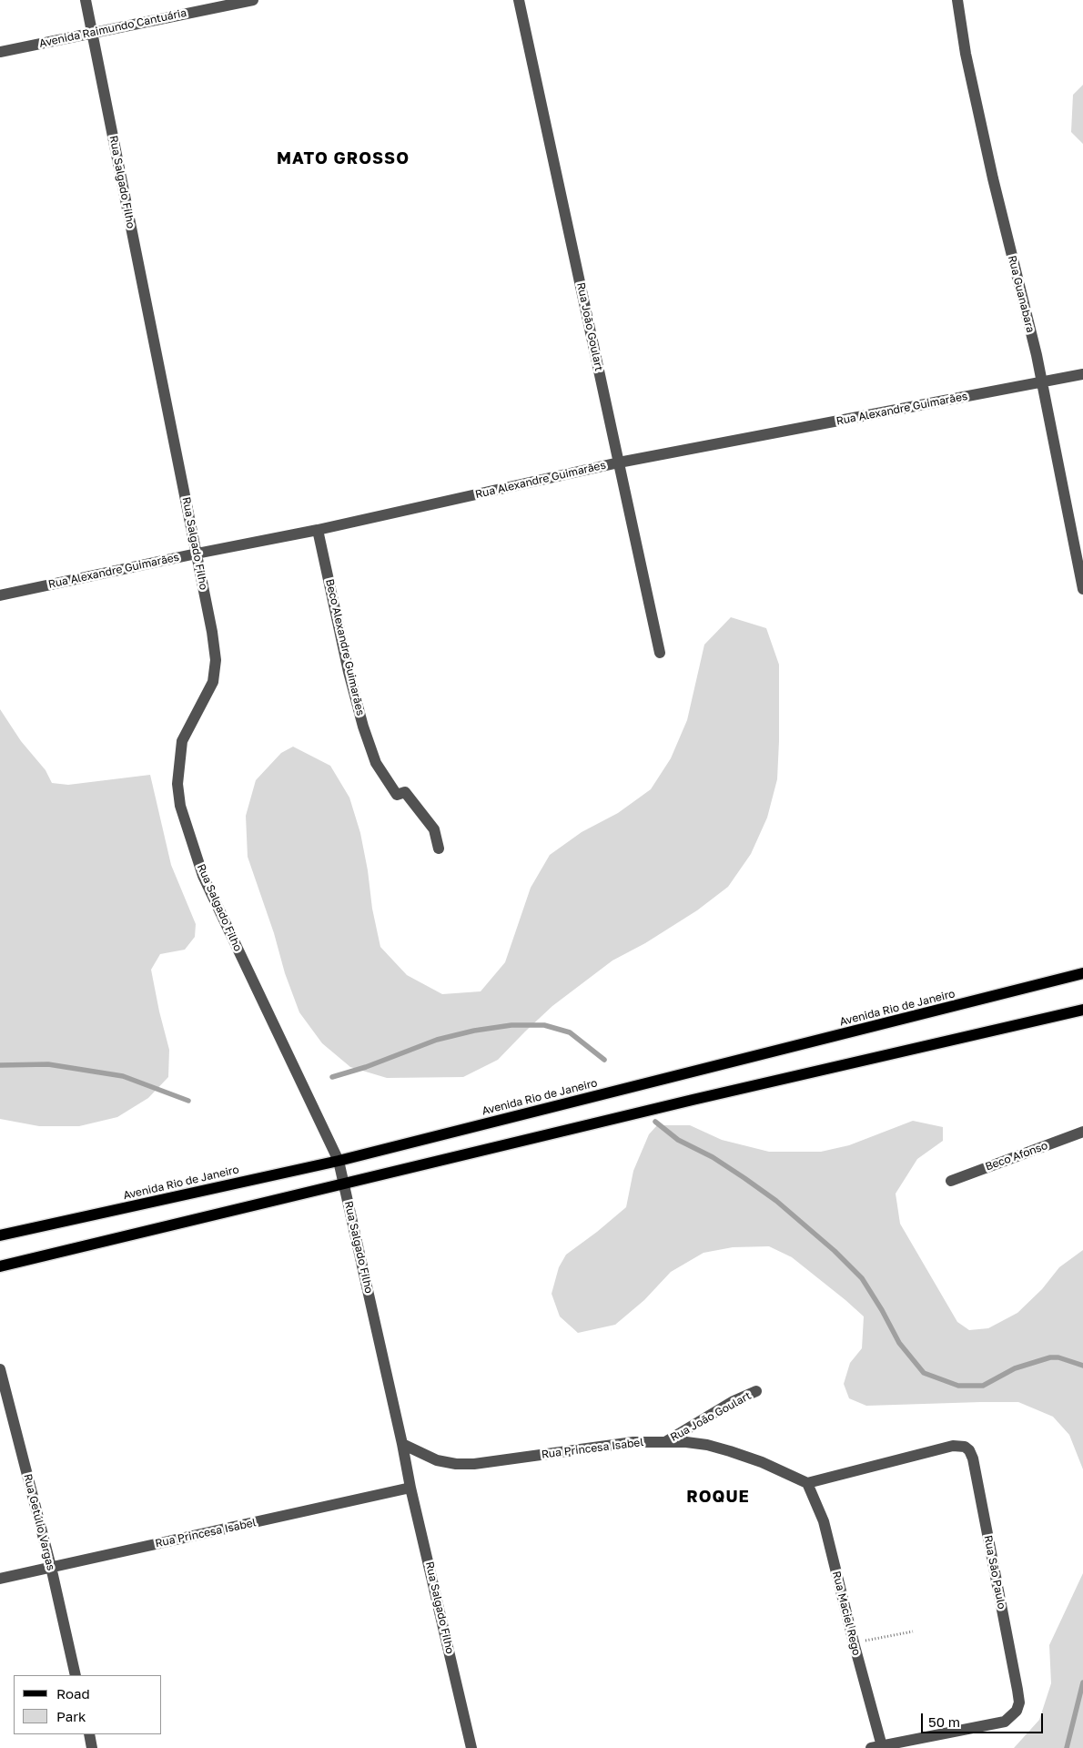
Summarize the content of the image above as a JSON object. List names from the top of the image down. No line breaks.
{"streets":{"main road":["Avenida Rio de Janeiro"],"street":["Avenida Raimundo Cantuária","Rua Salgado Filho","Rua Guanabara","Rua João Goulart","Rua Alexandre Guimarães","Beco Alexandre Guimarães","Beco Afonso","Rua Princesa Isabel","Rua Getúlio Vargas","Rua São Paulo","Rua Maciel Rego"]},"crossings":[["Avenida Raimundo Cantuária","Rua Salgado Filho"],["Rua Salgado Filho","Rua Alexandre Guimarães"],["Rua Salgado Filho","Avenida Rio de Janeiro"],["Rua Salgado Filho","Rua Princesa Isabel"],["Rua Guanabara","Rua Alexandre Guimarães"],["Rua João Goulart","Rua Alexandre Guimarães"],["Rua João Goulart","Rua Princesa Isabel"],["Rua Alexandre Guimarães","Beco Alexandre Guimarães"],["Rua Princesa Isabel","Rua Getúlio Vargas"],["Rua Princesa Isabel","Rua São Paulo"],["Rua Princesa Isabel","Rua Maciel Rego"],["Rua São Paulo","Rua Maciel Rego"]],"districts":["MATO GROSSO","ROQUE"],"legend":["Road","Park"],"scale_bar":"50 m"}
